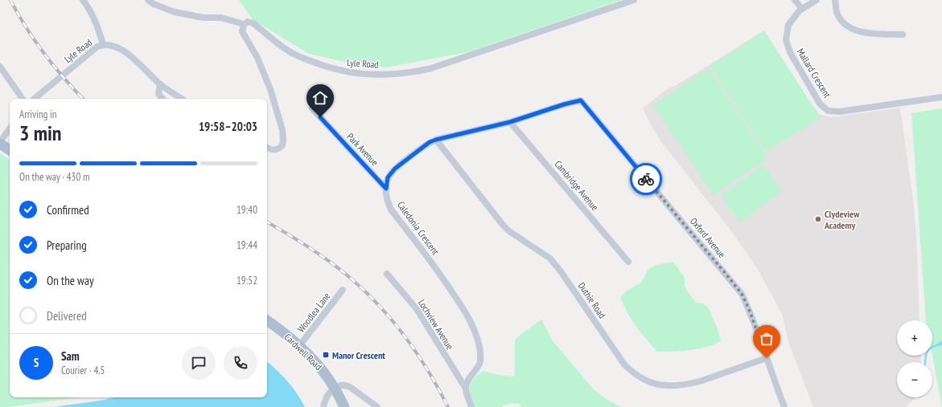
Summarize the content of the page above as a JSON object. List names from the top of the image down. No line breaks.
{"streets":{"main road":["Cardwell Road"],"street":["Lyle Road","Mallard Crescent","Park Avenue","Cambridge Avenue","Caledonia Crescent","Oxford Avenue","Duthie Road","Woodlea Lane","Lochview Avenue"]},"crossings":[["Park Avenue","Caledonia Crescent"],["Cambridge Avenue","Caledonia Crescent"],["Caledonia Crescent","Oxford Avenue"],["Caledonia Crescent","Duthie Road"],["Caledonia Crescent","Lochview Avenue"],["Oxford Avenue","Duthie Road"],["Woodlea Lane","Cardwell Road"]],"places":{"other":["Clydeview Academy"],"transit":["Manor Crescent"]},"page":{"heading":["3 min","Arriving in","19:58–20:03"],"panel":["Sam","Courier · 4.5"],"bar":"On the way · 430 m","list":[["Confirmed","19:40"],["Preparing","19:44"],["On the way","19:52"],"Delivered"],"map_buttons":["+","−"],"round":"S"}}
